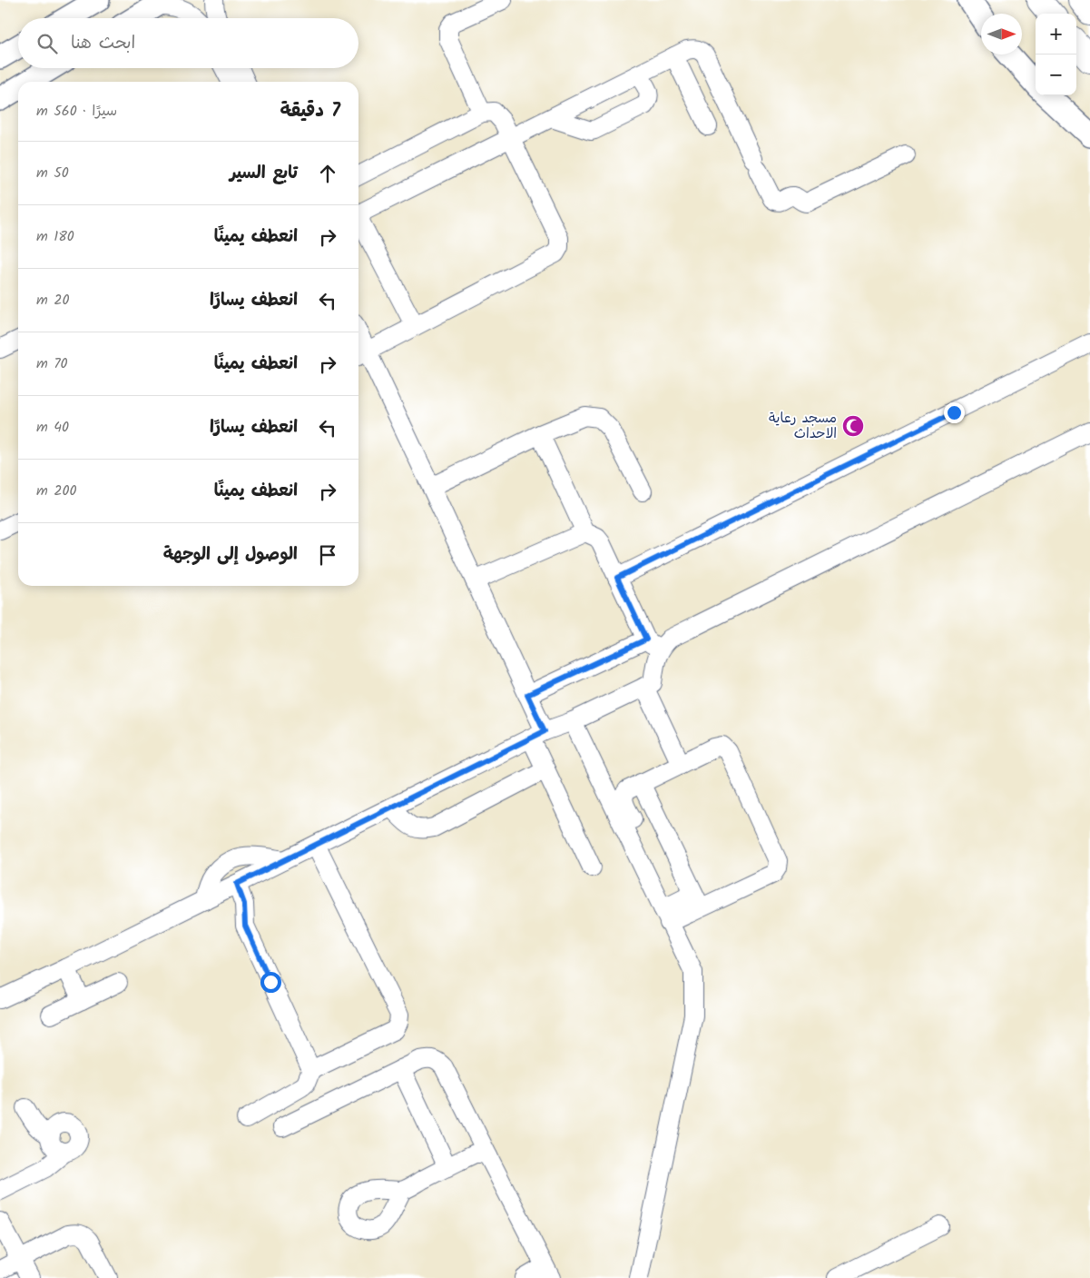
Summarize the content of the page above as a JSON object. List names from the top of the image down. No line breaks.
{"places":{"mosque":["مسجد رعاية الاحداث"]},"north":"right","page":{"map_buttons":["+","−"],"search":"ابحث هنا","heading":["7 دقيقة","سيرًا · 560 m"],"list":[["تابع السير","50 m"],["انعطف يمينًا","180 m"],["انعطف يسارًا","20 m"],["انعطف يمينًا","70 m"],["انعطف يسارًا","40 m"],["انعطف يمينًا","200 m"],"الوصول إلى الوجهة"]}}
